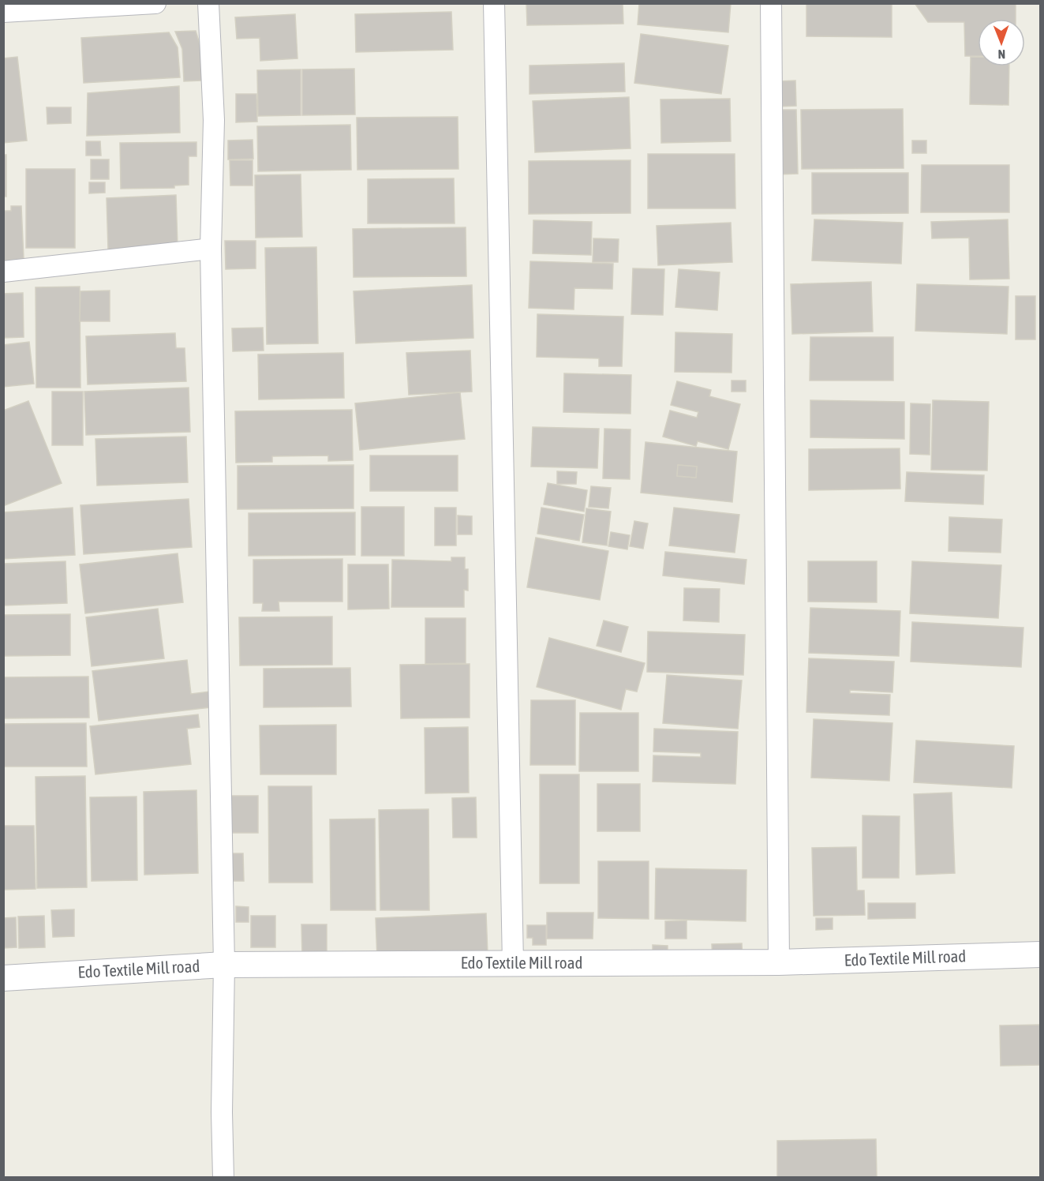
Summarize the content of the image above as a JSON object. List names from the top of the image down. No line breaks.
{"streets":{"street":["Edo Textile Mill road"]},"north":"bottom"}
